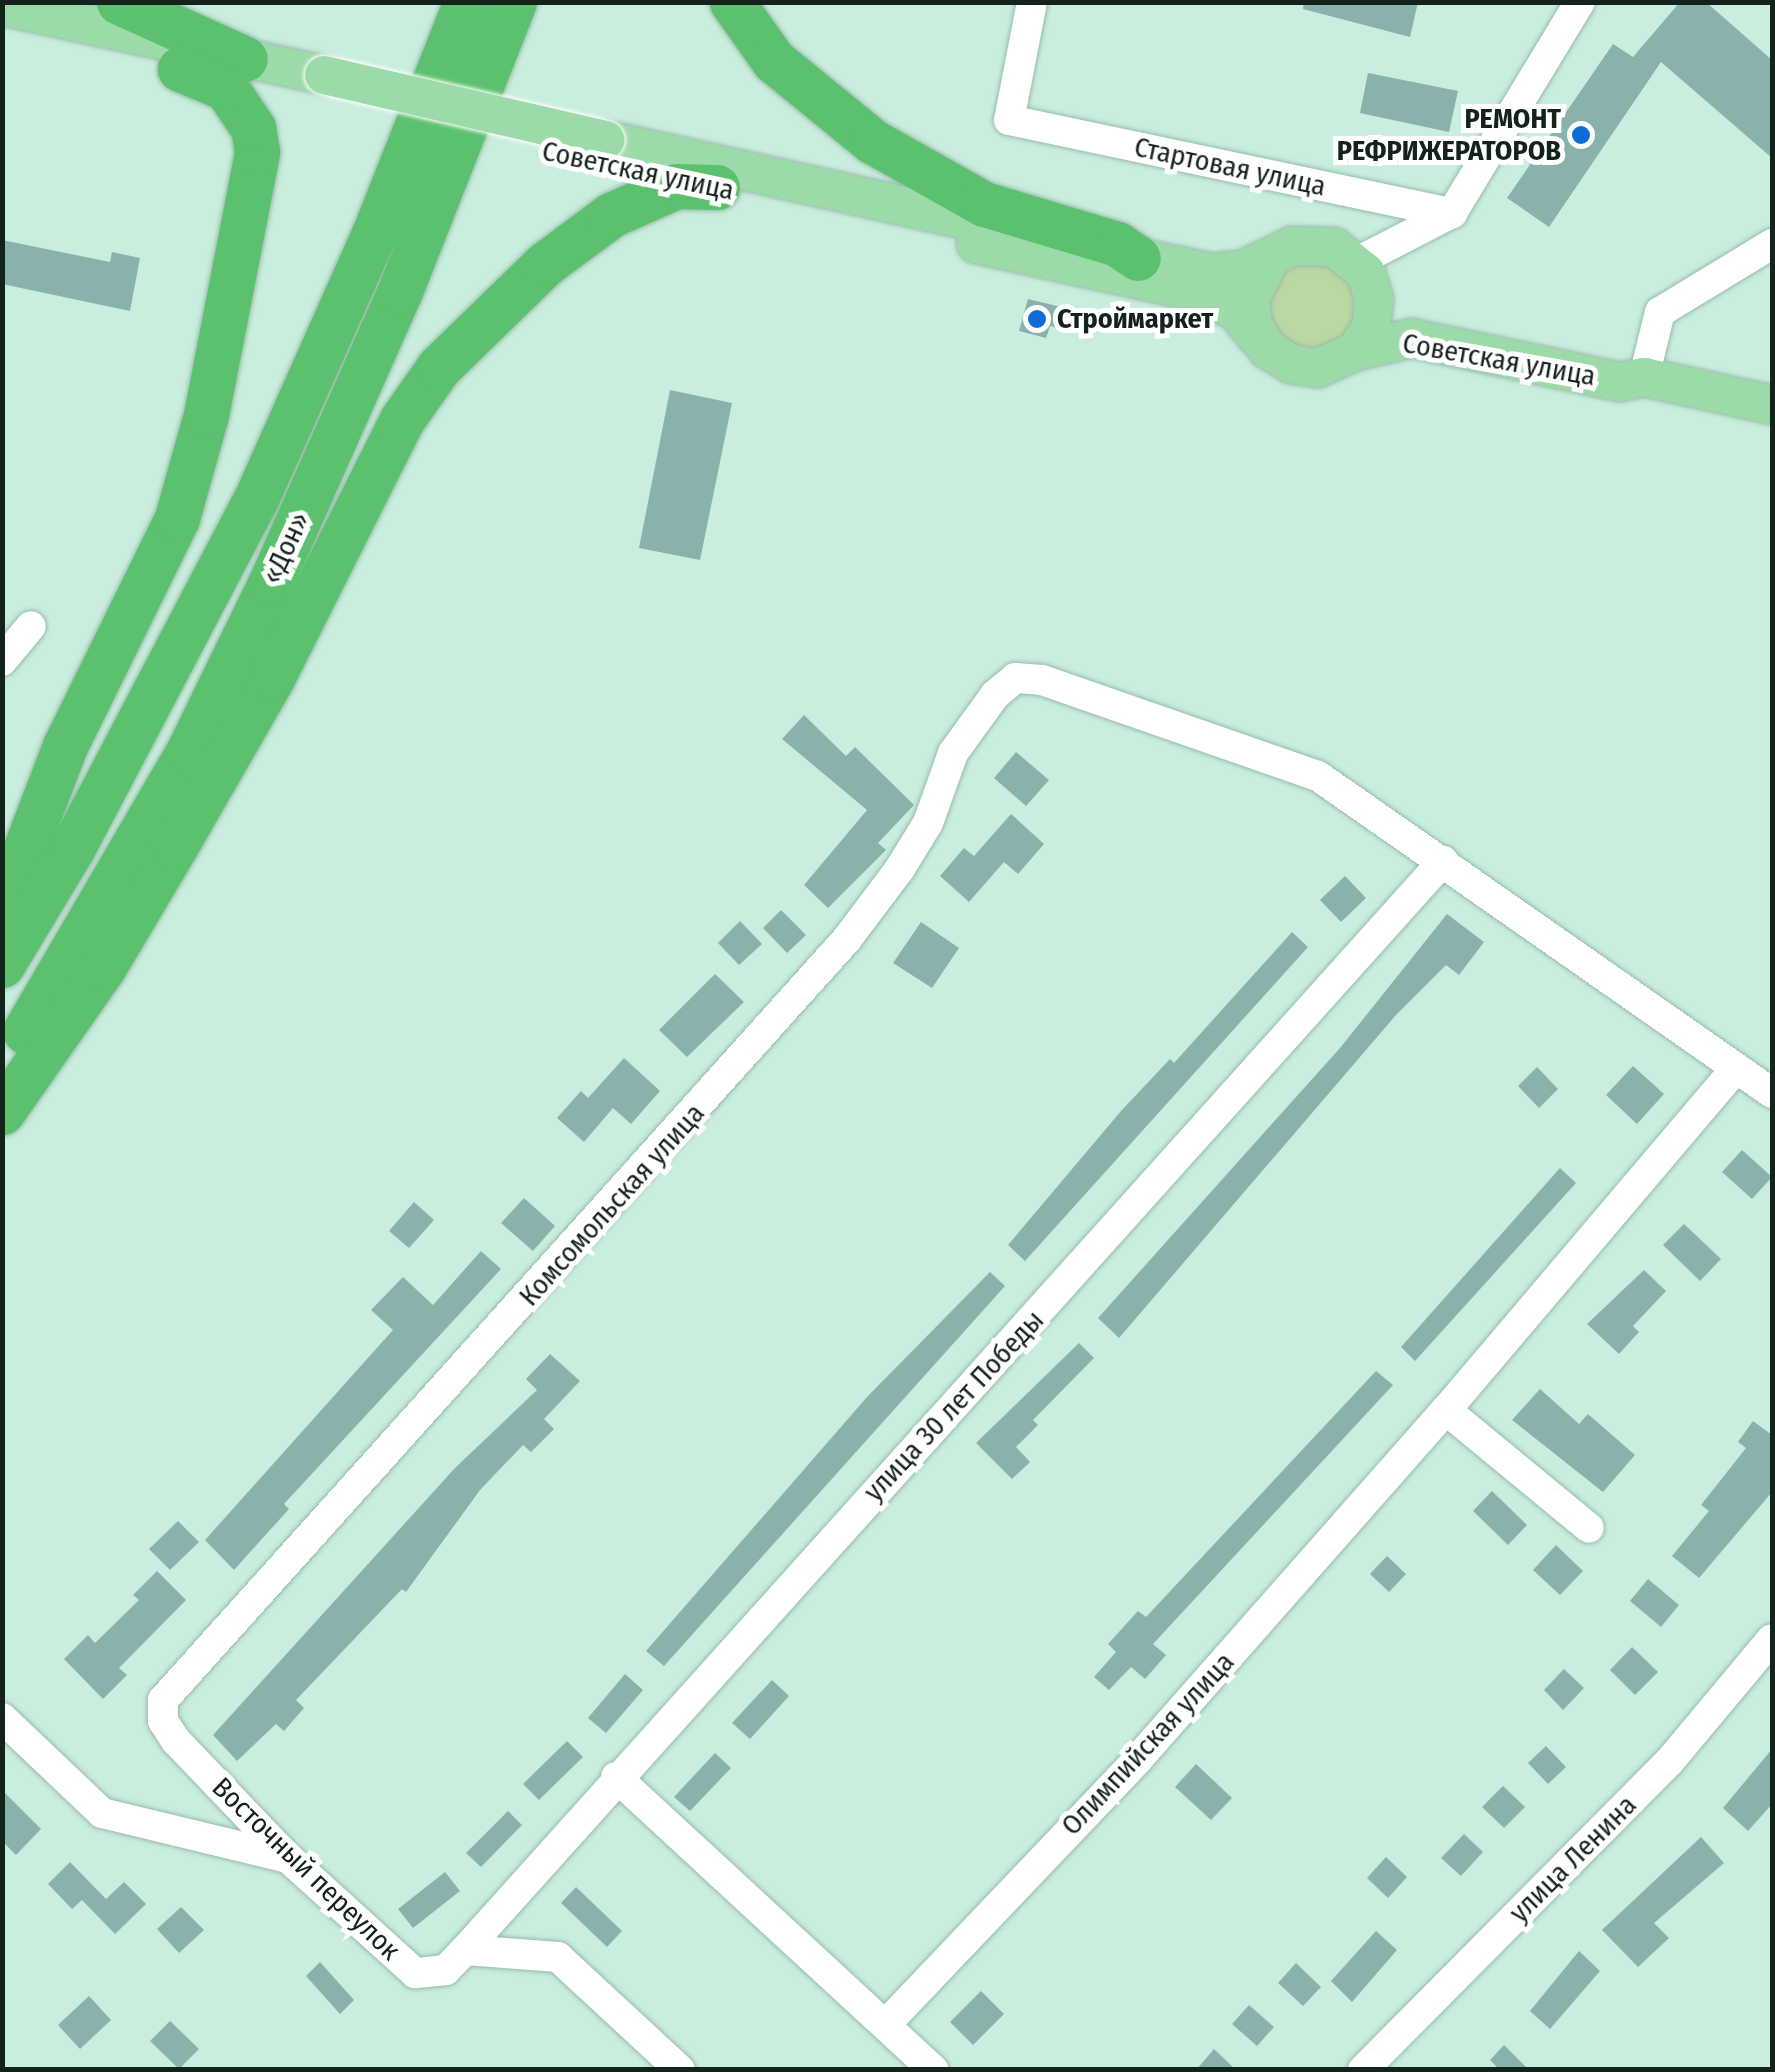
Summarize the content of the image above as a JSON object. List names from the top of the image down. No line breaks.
{"streets":{"highway":["«Дон»"],"main road":["Советская улица"],"street":["Стартовая улица","Комсомольская улица","улица 30 лет Победы","Олимпийская улица","улица Ленина","Восточный переулок"]},"crossings":[["Комсомольская улица","улица 30 лет Победы"],["Комсомольская улица","Восточный переулок"],["улица 30 лет Победы","Восточный переулок"]],"places":["РЕМОНТ РЕФРИЖЕРАТОРОВ","Строймаркет"]}
